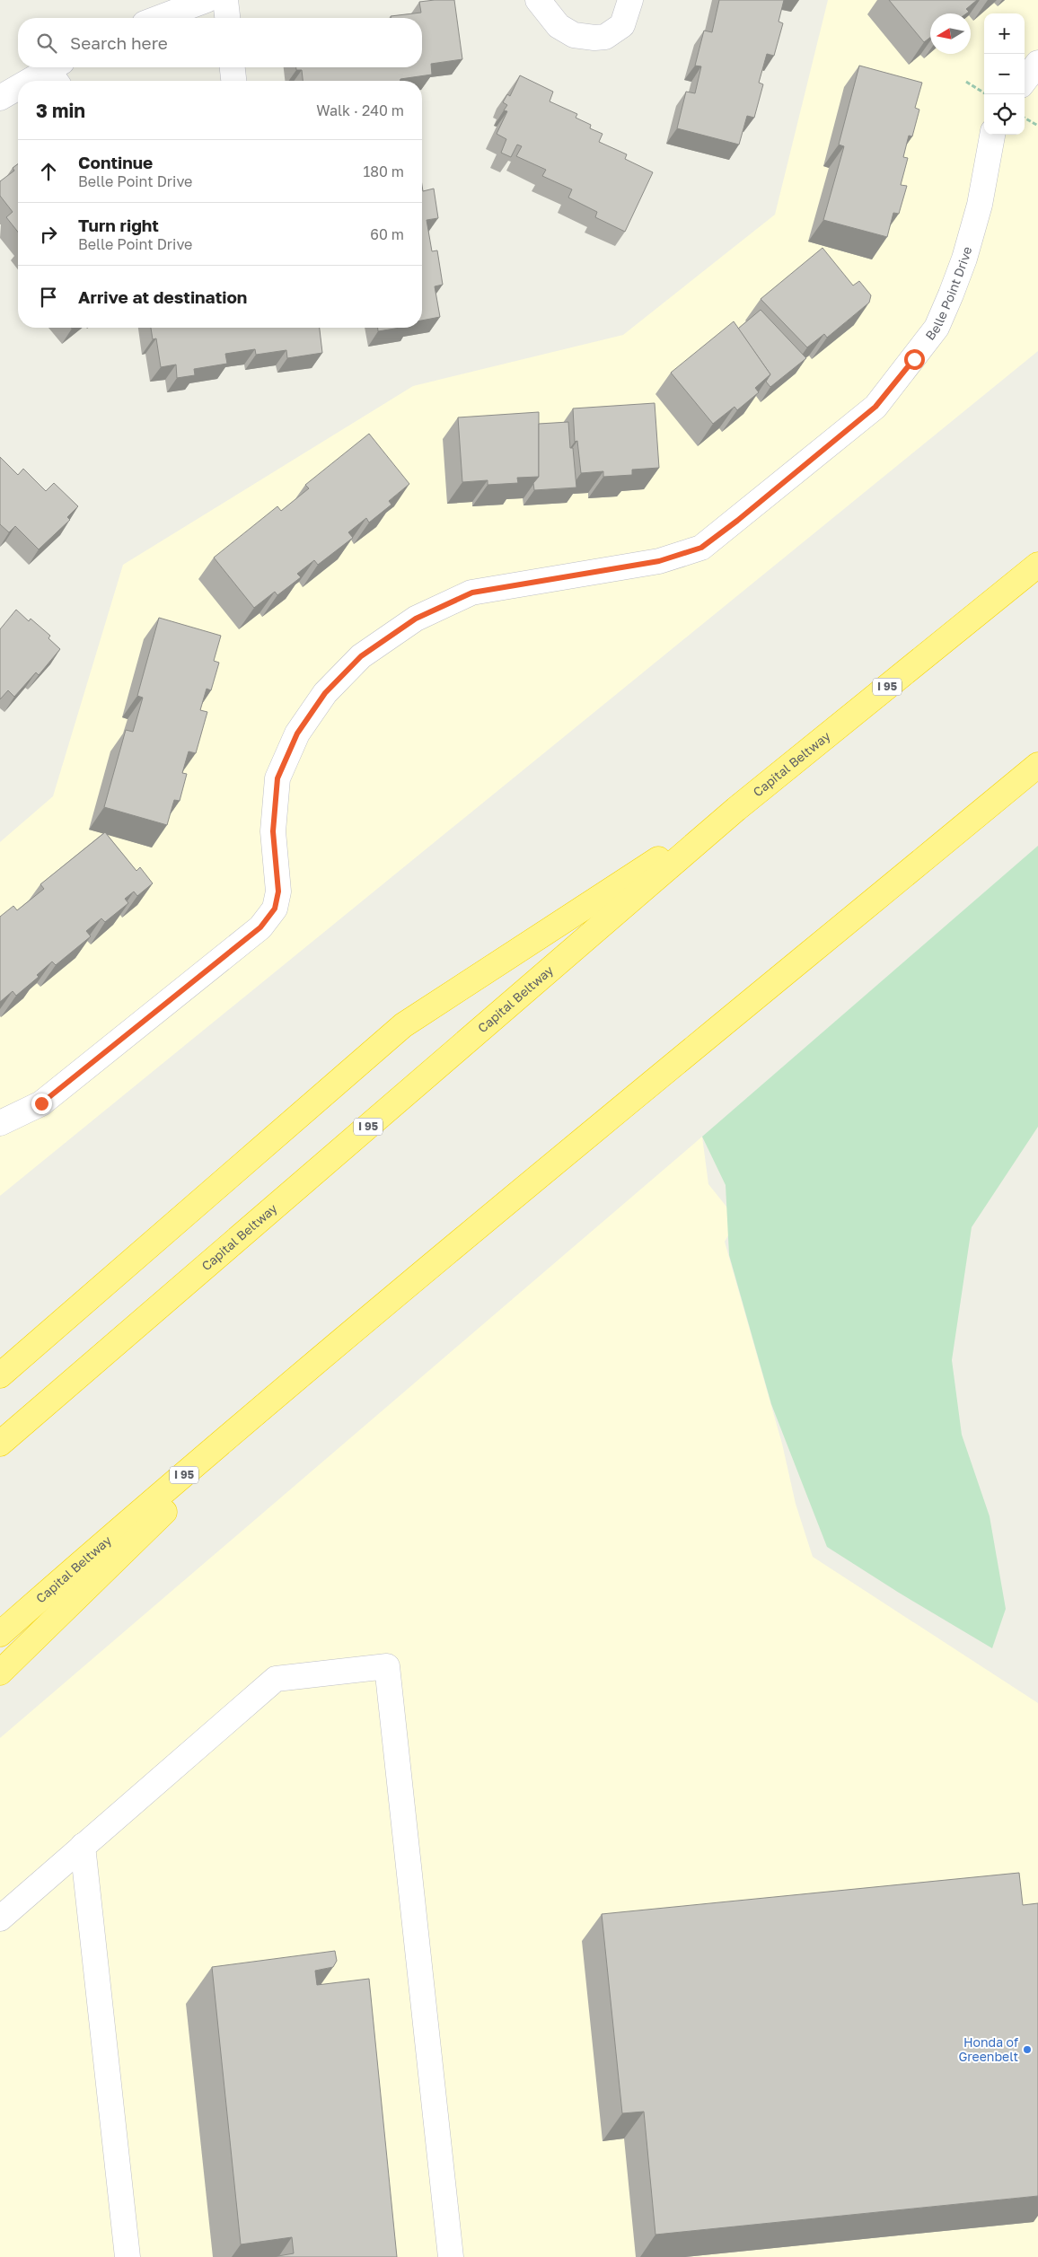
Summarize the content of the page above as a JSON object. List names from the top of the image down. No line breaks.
{"streets":{"highway":["I 95","Capital Beltway"],"street":["Belle Point Drive"]},"places":["Honda of Greenbelt"],"north":"left","page":{"map_buttons":["+","−"],"search":"Search here","heading":["3 min","Walk · 240 m"],"list":[["Continue","Belle Point Drive","180 m"],["Turn right","Belle Point Drive","60 m"],"Arrive at destination"]}}
